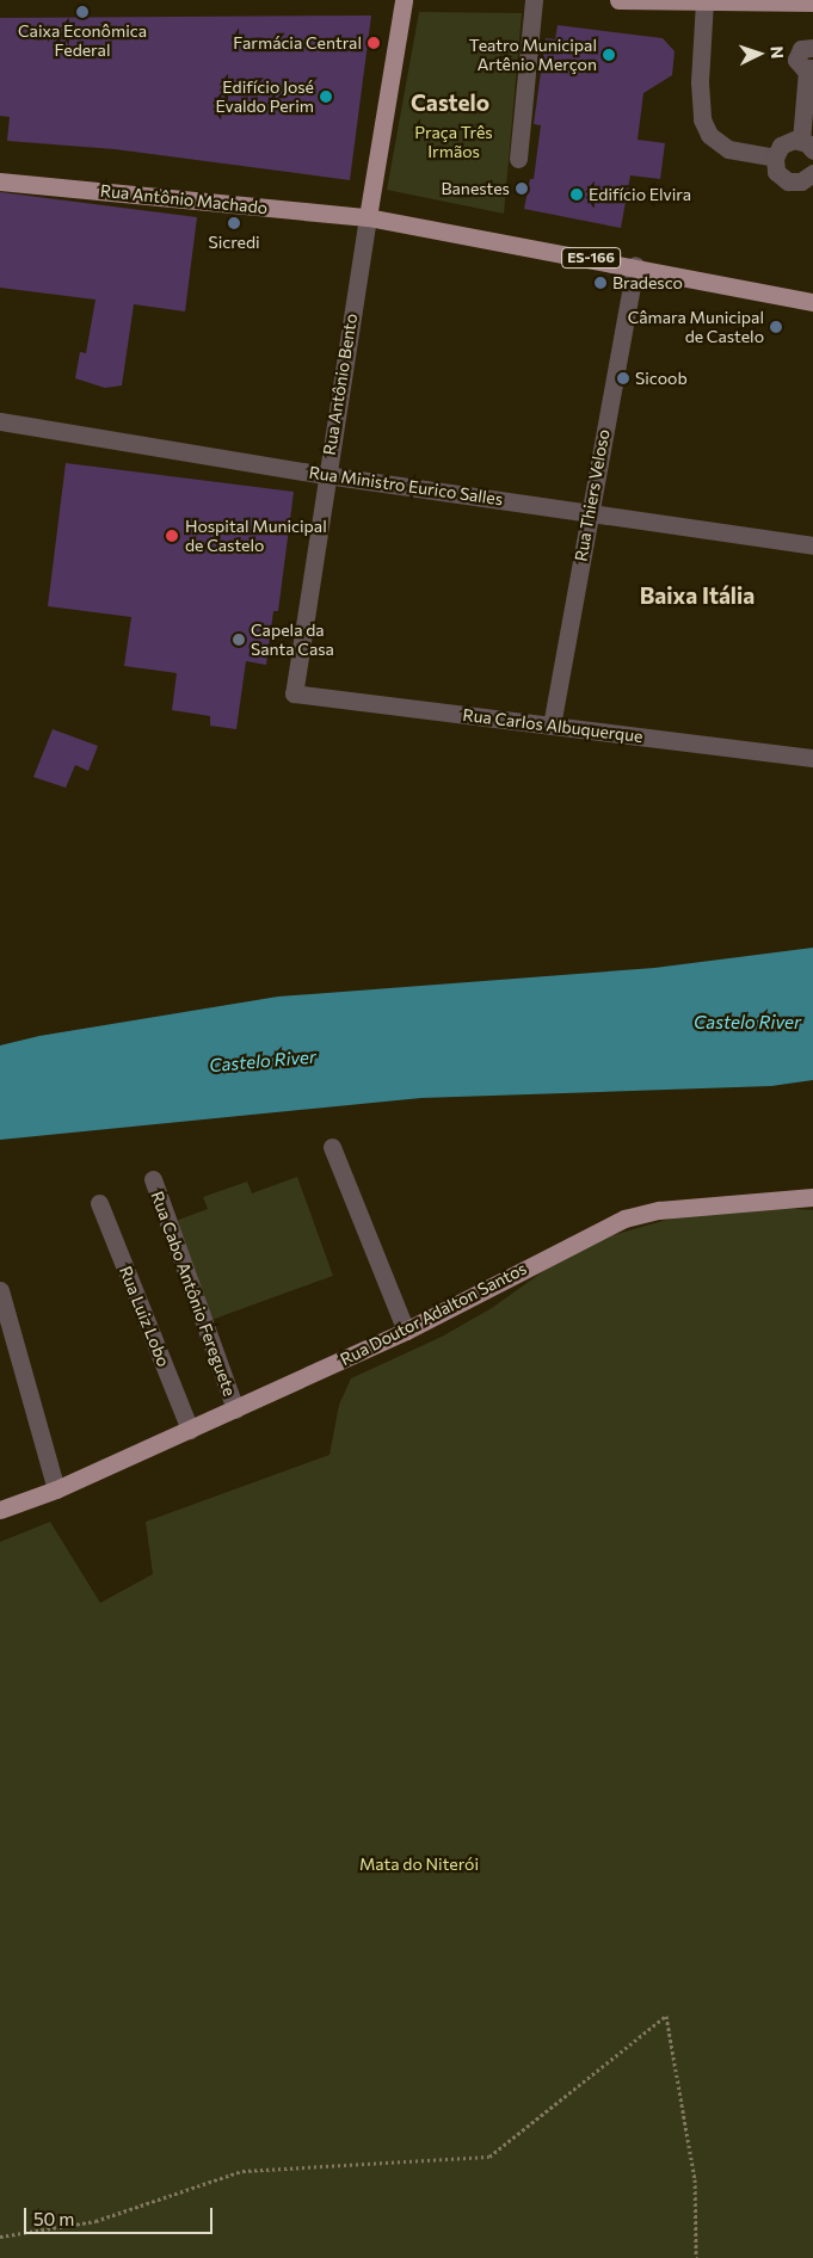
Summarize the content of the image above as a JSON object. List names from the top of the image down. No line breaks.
{"streets":{"main road":["Rua Antônio Machado","ES-166","Rua Doutor Adalton Santos"],"street":["Rua Antônio Bento","Rua Ministro Eurico Salles","Rua Thiers Veloso","Rua Carlos Albuquerque","Rua Cabo Antônio Fereguete","Rua Luiz Lobo"]},"crossings":[["Rua Antônio Machado","ES-166"],["Rua Antônio Machado","Rua Antônio Bento"],["ES-166","Rua Antônio Bento"],["ES-166","Rua Thiers Veloso"],["Rua Antônio Bento","Rua Ministro Eurico Salles"],["Rua Antônio Bento","Rua Carlos Albuquerque"],["Rua Ministro Eurico Salles","Rua Thiers Veloso"],["Rua Thiers Veloso","Rua Carlos Albuquerque"],["Rua Cabo Antônio Fereguete","Rua Doutor Adalton Santos"],["Rua Doutor Adalton Santos","Rua Luiz Lobo"]],"districts":["Castelo","Baixa Itália"],"water":["Castelo River"],"parks":["Praça Três Irmãos","Mata do Niterói"],"places":["Caixa Econômica Federal","Farmácia Central","Teatro Municipal Artênio Merçon","Edifício José Evaldo Perim","Banestes","Edifício Elvira","Sicredi","Bradesco","Câmara Municipal de Castelo","Sicoob","Hospital Municipal de Castelo","Capela da Santa Casa"],"scale_bar":"50 m","north":"right"}
